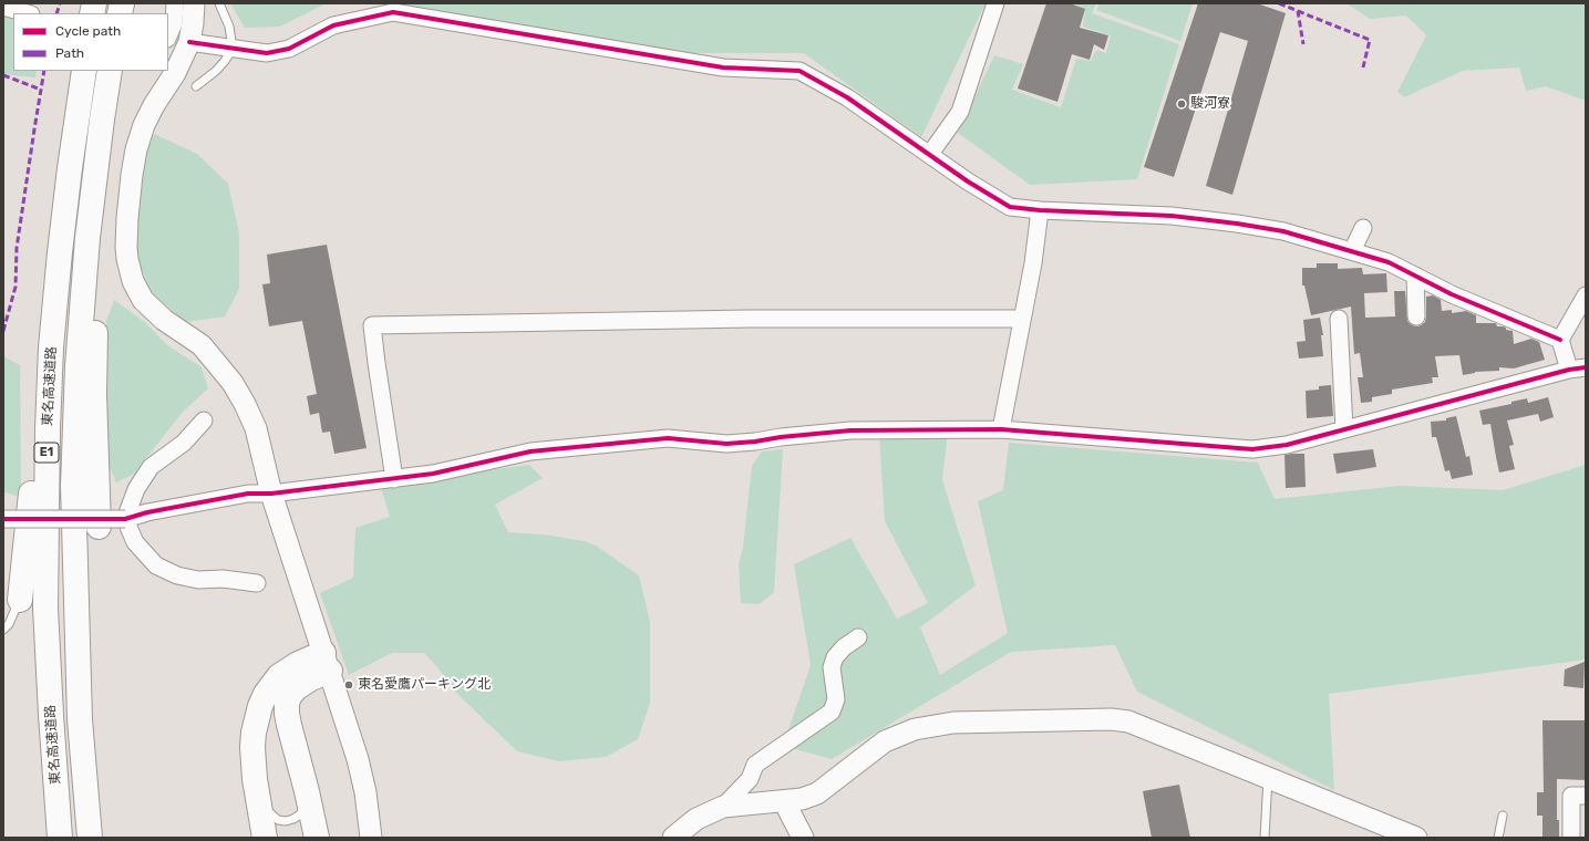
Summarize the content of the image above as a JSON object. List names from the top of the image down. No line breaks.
{"streets":{"highway":["東名高速道路","E1"]},"places":["駿河寮","東名愛鷹パーキング北"],"legend":["Cycle path","Path"]}
